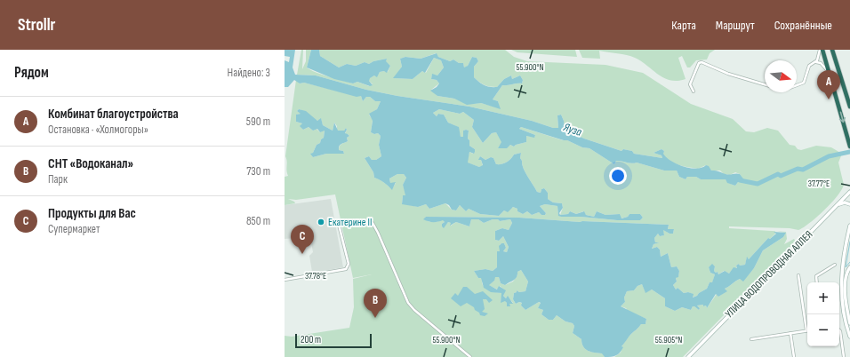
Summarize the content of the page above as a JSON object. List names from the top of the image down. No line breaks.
{"streets":{"street":["УЛИЦА ВОДОПРОВОДНАЯ АЛЛЕЯ"]},"water":["Яуза"],"places":["Екатерине II"],"scale_bar":"200 m","north":"right","page":{"header":"Strollr","nav":["Карта","Маршрут","Сохранённые"],"heading":["Рядом","Найдено: 3"],"pins":["A","C","B"],"list":[{"mark":"A","name":"Комбинат благоустройства","note":"Остановка · «Холмогоры»","value":"590 m"},{"mark":"B","name":"СНТ «Водоканал»","note":"Парк","value":"730 m"},{"mark":"C","name":"Продукты для Вас","note":"Супермаркет","value":"850 m"}],"map_buttons":["+","−"],"scale":"200 m"},"coordinates":["55.900°N","37.77°E","37.78°E","55.905°N"]}
